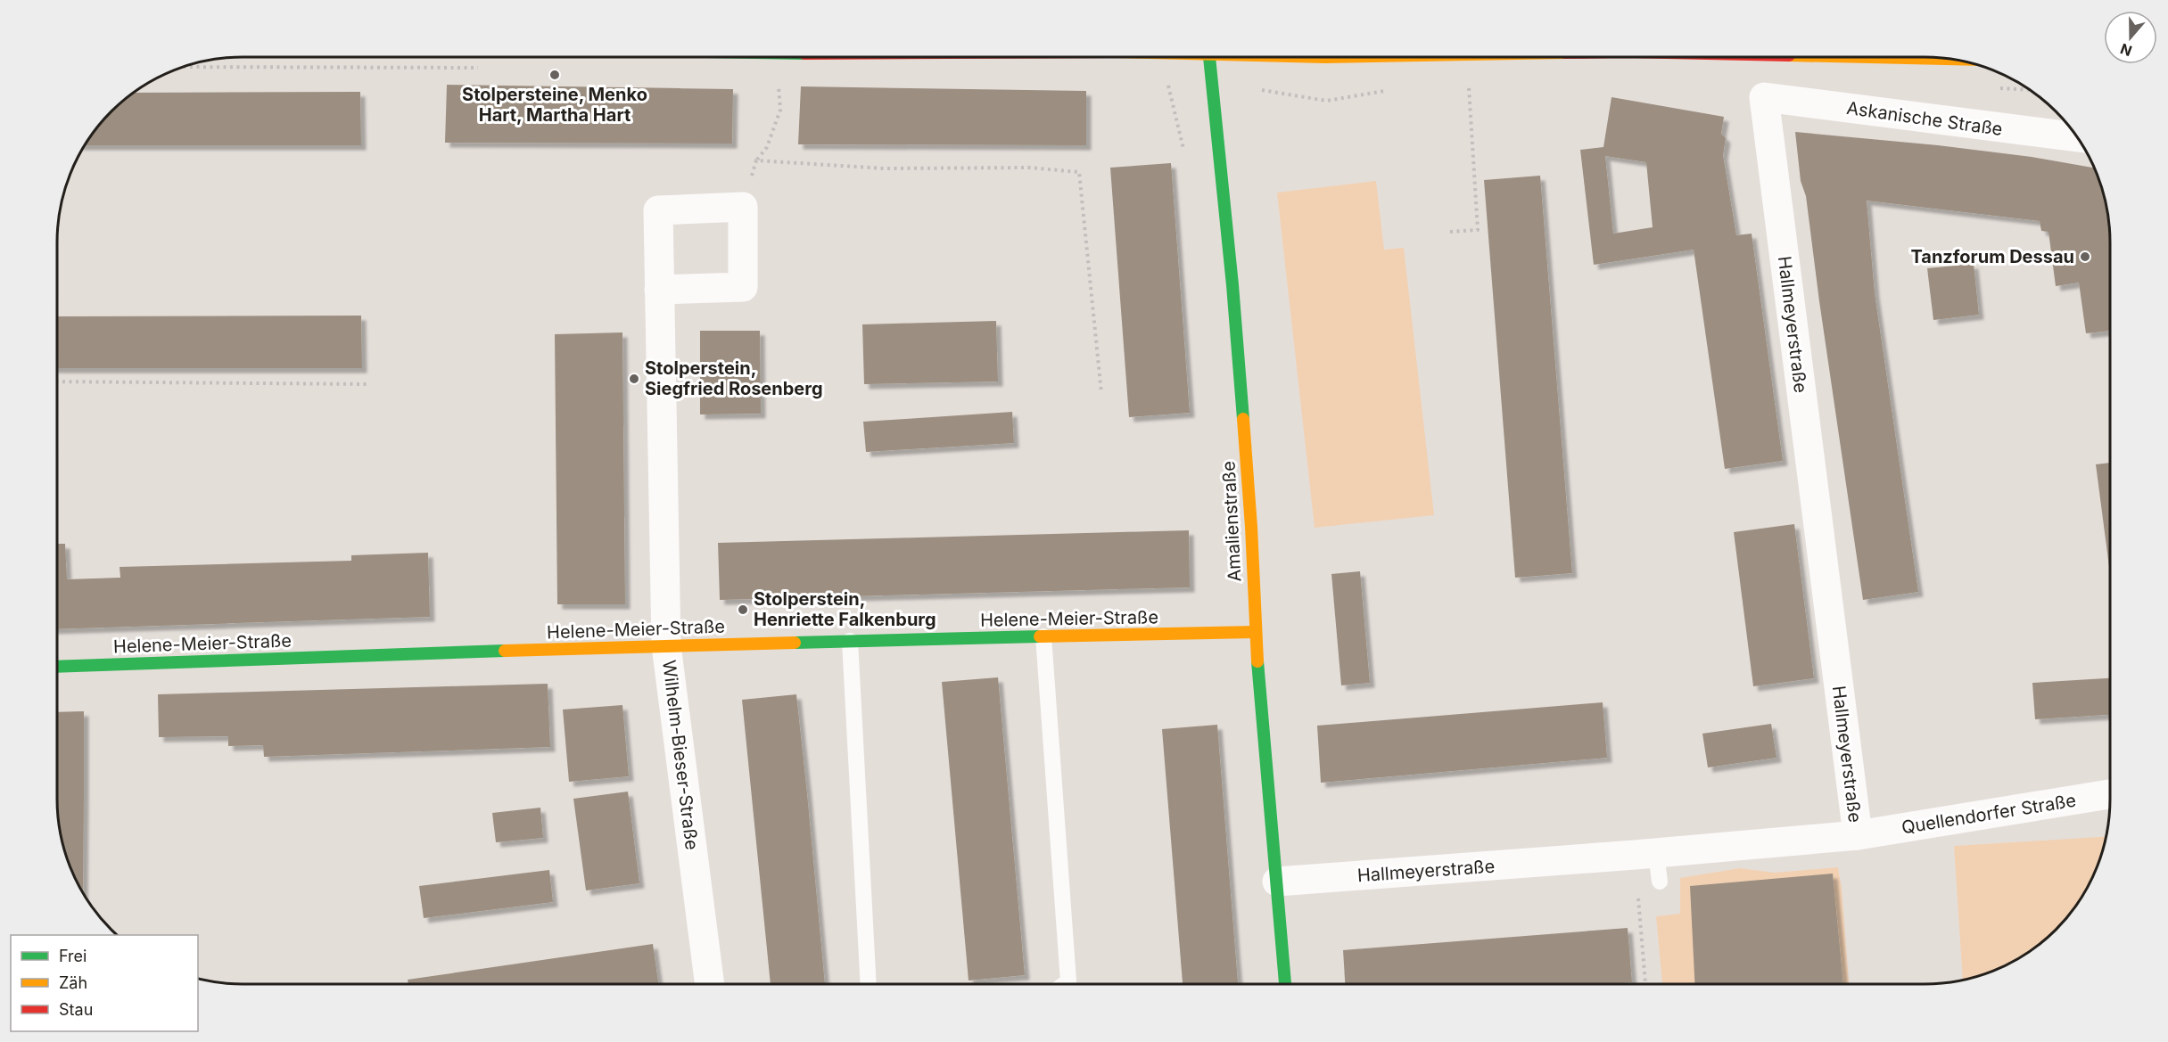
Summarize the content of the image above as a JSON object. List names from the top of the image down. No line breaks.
{"streets":{"street":["Askanische Straße","Hallmeyerstraße","Amalienstraße","Helene-Meier-Straße","Wilhelm-Bieser-Straße","Quellendorfer Straße"]},"crossings":[["Askanische Straße","Hallmeyerstraße"],["Hallmeyerstraße","Amalienstraße"],["Hallmeyerstraße","Quellendorfer Straße"],["Amalienstraße","Helene-Meier-Straße"],["Helene-Meier-Straße","Wilhelm-Bieser-Straße"]],"places":["Stolpersteine, Menko Hart, Martha Hart","Tanzforum Dessau","Stolperstein, Siegfried Rosenberg","Stolperstein, Henriette Falkenburg"],"legend":["Frei","Zäh","Stau"],"north":"bottom"}
